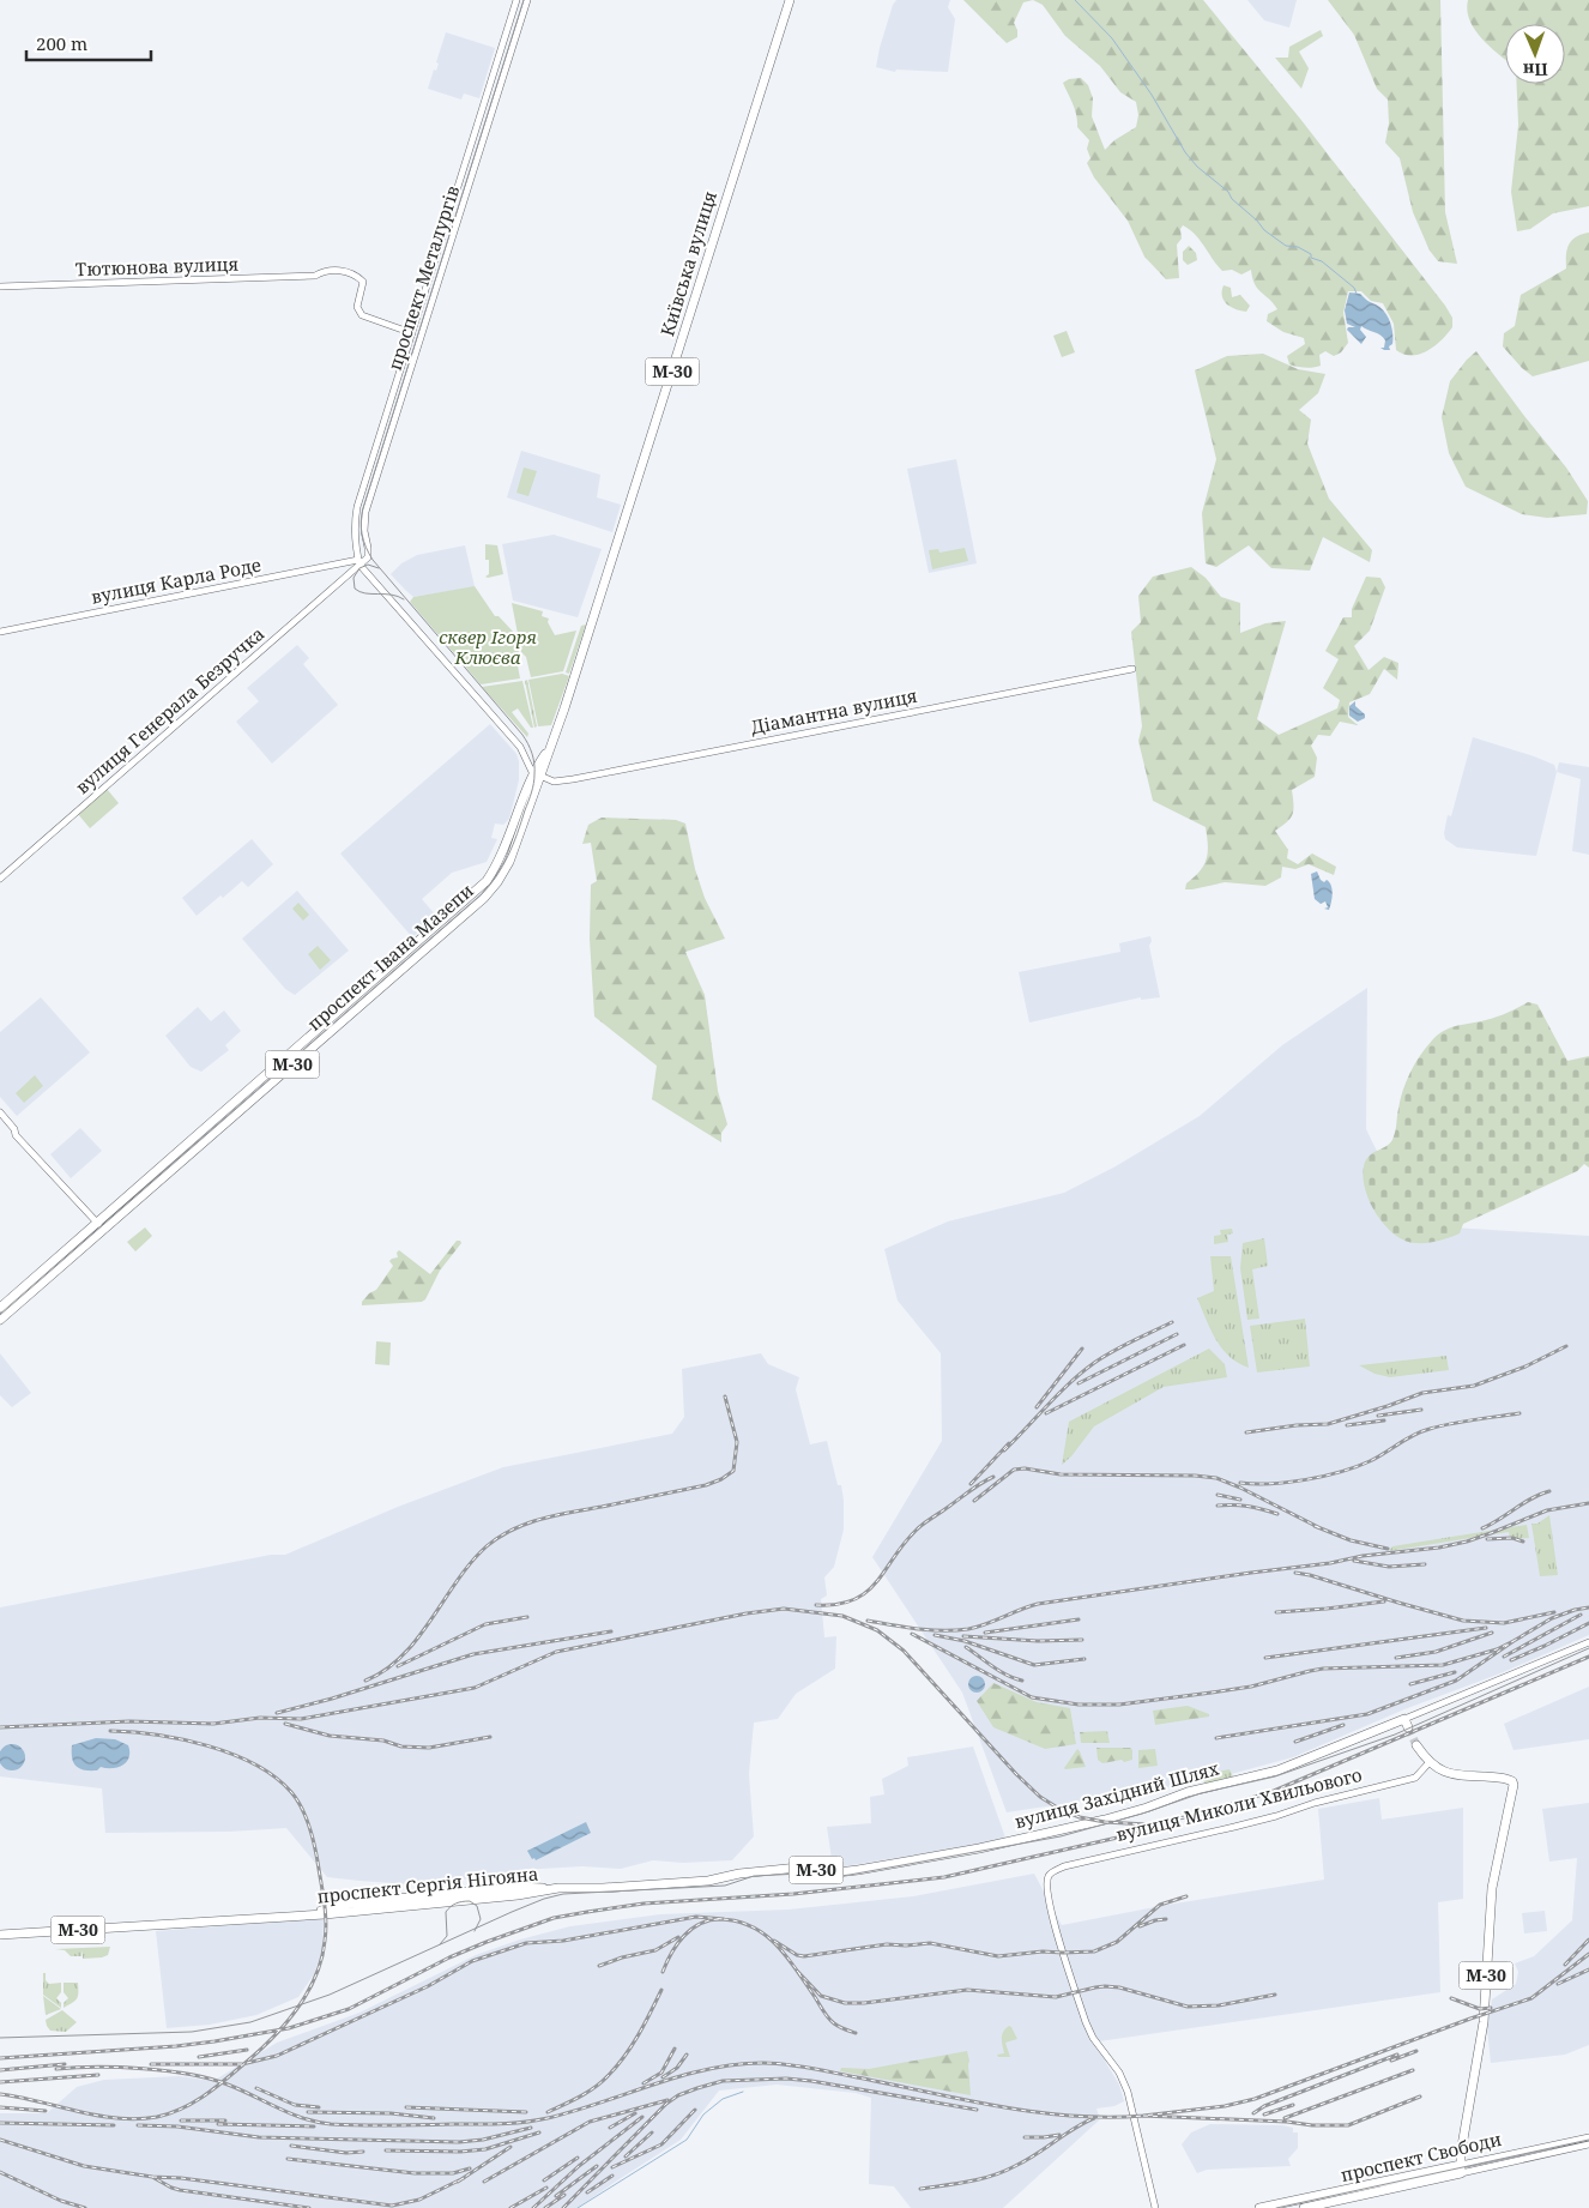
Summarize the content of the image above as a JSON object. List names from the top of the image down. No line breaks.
{"streets":{"highway":["Київська вулиця","М-30","проспект Івана Мазепи","вулиця Західний Шлях","проспект Сергія Нігояна","проспект Свободи"],"street":["Тютюнова вулиця","проспект Металургів","вулиця Карла Роде","вулиця Генерала Безручка","Діамантна вулиця","вулиця Миколи Хвильового"]},"crossings":[["Київська вулиця","Діамантна вулиця"],["Київська вулиця","проспект Івана Мазепи"],["Тютюнова вулиця","проспект Металургів"],["проспект Металургів","вулиця Карла Роде"],["проспект Металургів","вулиця Генерала Безручка"],["М-30","вулиця Миколи Хвильового"],["М-30","проспект Свободи"],["вулиця Карла Роде","вулиця Генерала Безручка"],["Діамантна вулиця","проспект Івана Мазепи"],["вулиця Західний Шлях","проспект Сергія Нігояна"]],"parks":["сквер Ігоря Клюєва"],"scale_bar":"200 m","north":"bottom"}
